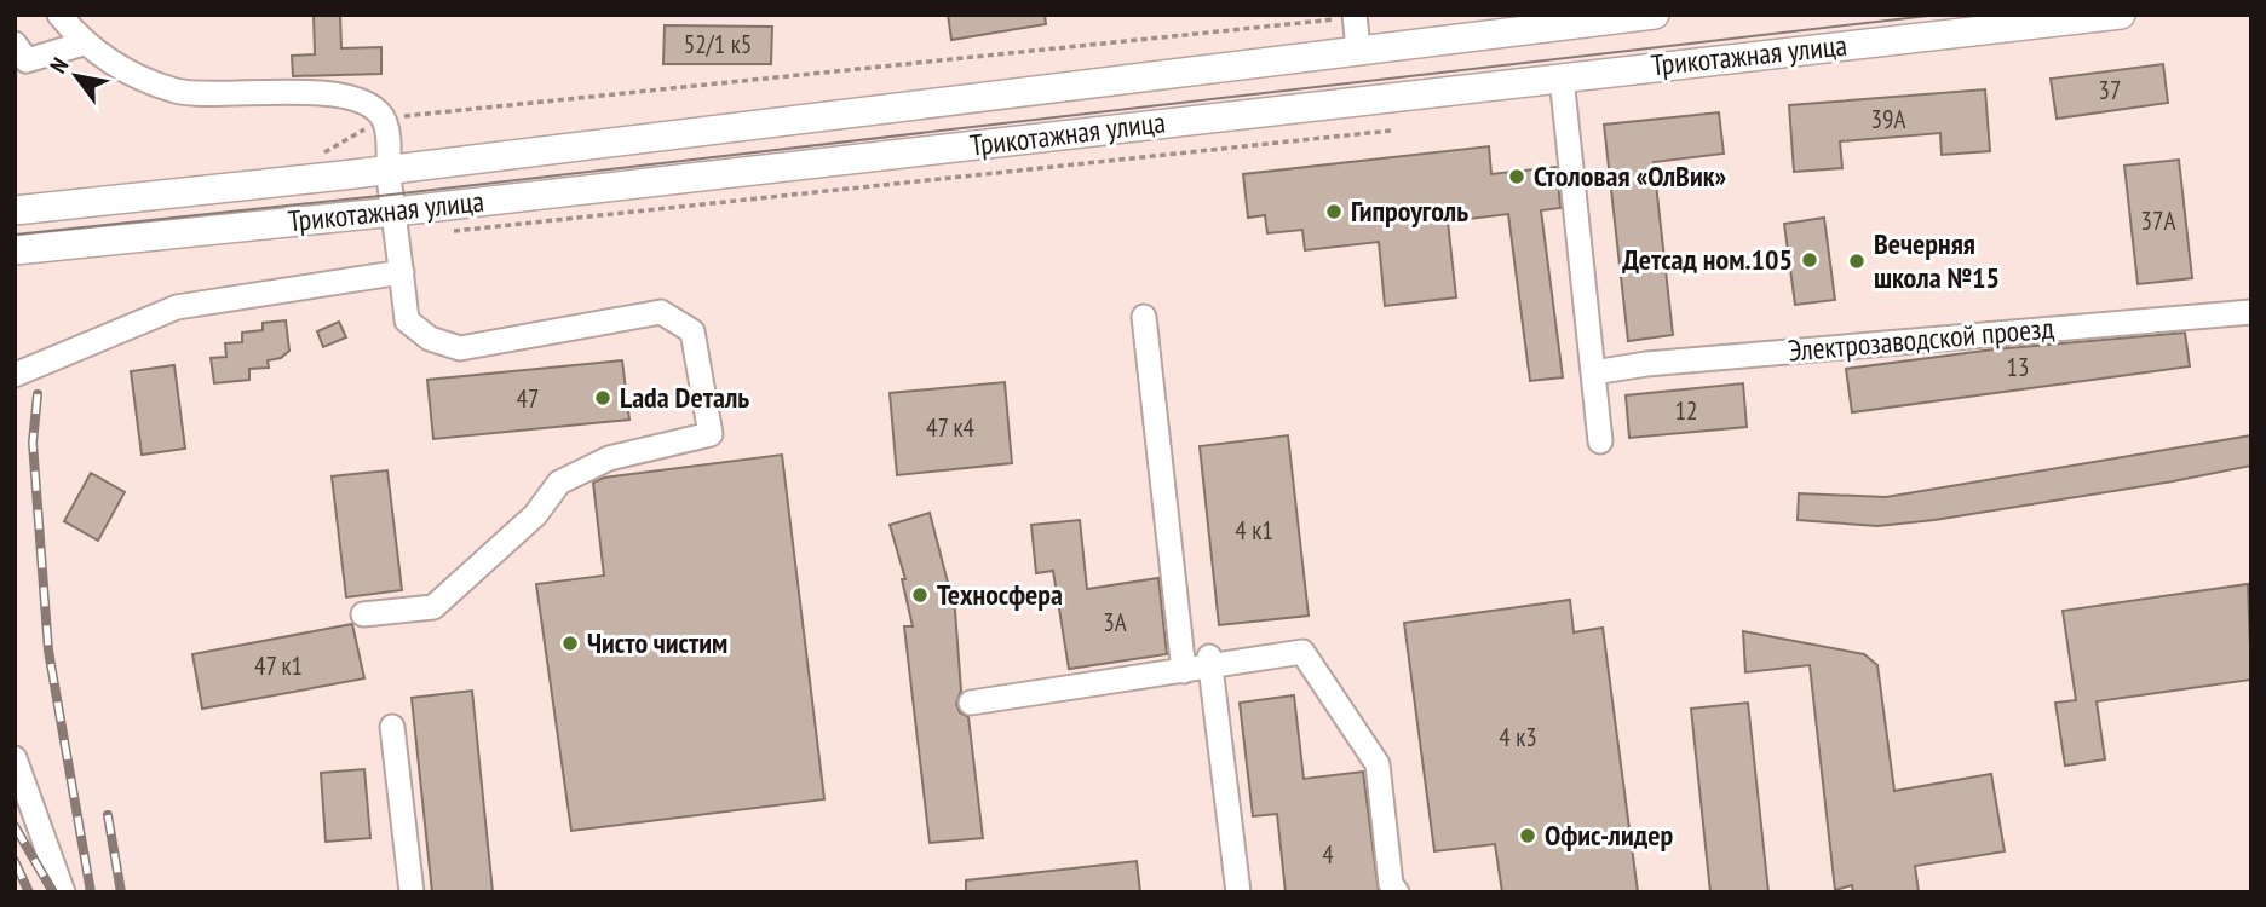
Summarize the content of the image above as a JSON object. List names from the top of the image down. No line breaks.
{"streets":{"main road":["Трикотажная улица"],"street":["Электрозаводской проезд"]},"places":["Столовая «ОлВик»","Гипроуголь","Детсад ном.105","Вечерняя школа №15","Lada Dеталь","Техносфера","Чисто чистим","Офис-лидер"],"house_numbers":["52/1 к5","37","39А","37А","13","47","12","47 к4","4 к1","3А","47 к1","4 к3","4"],"north":"top left"}
